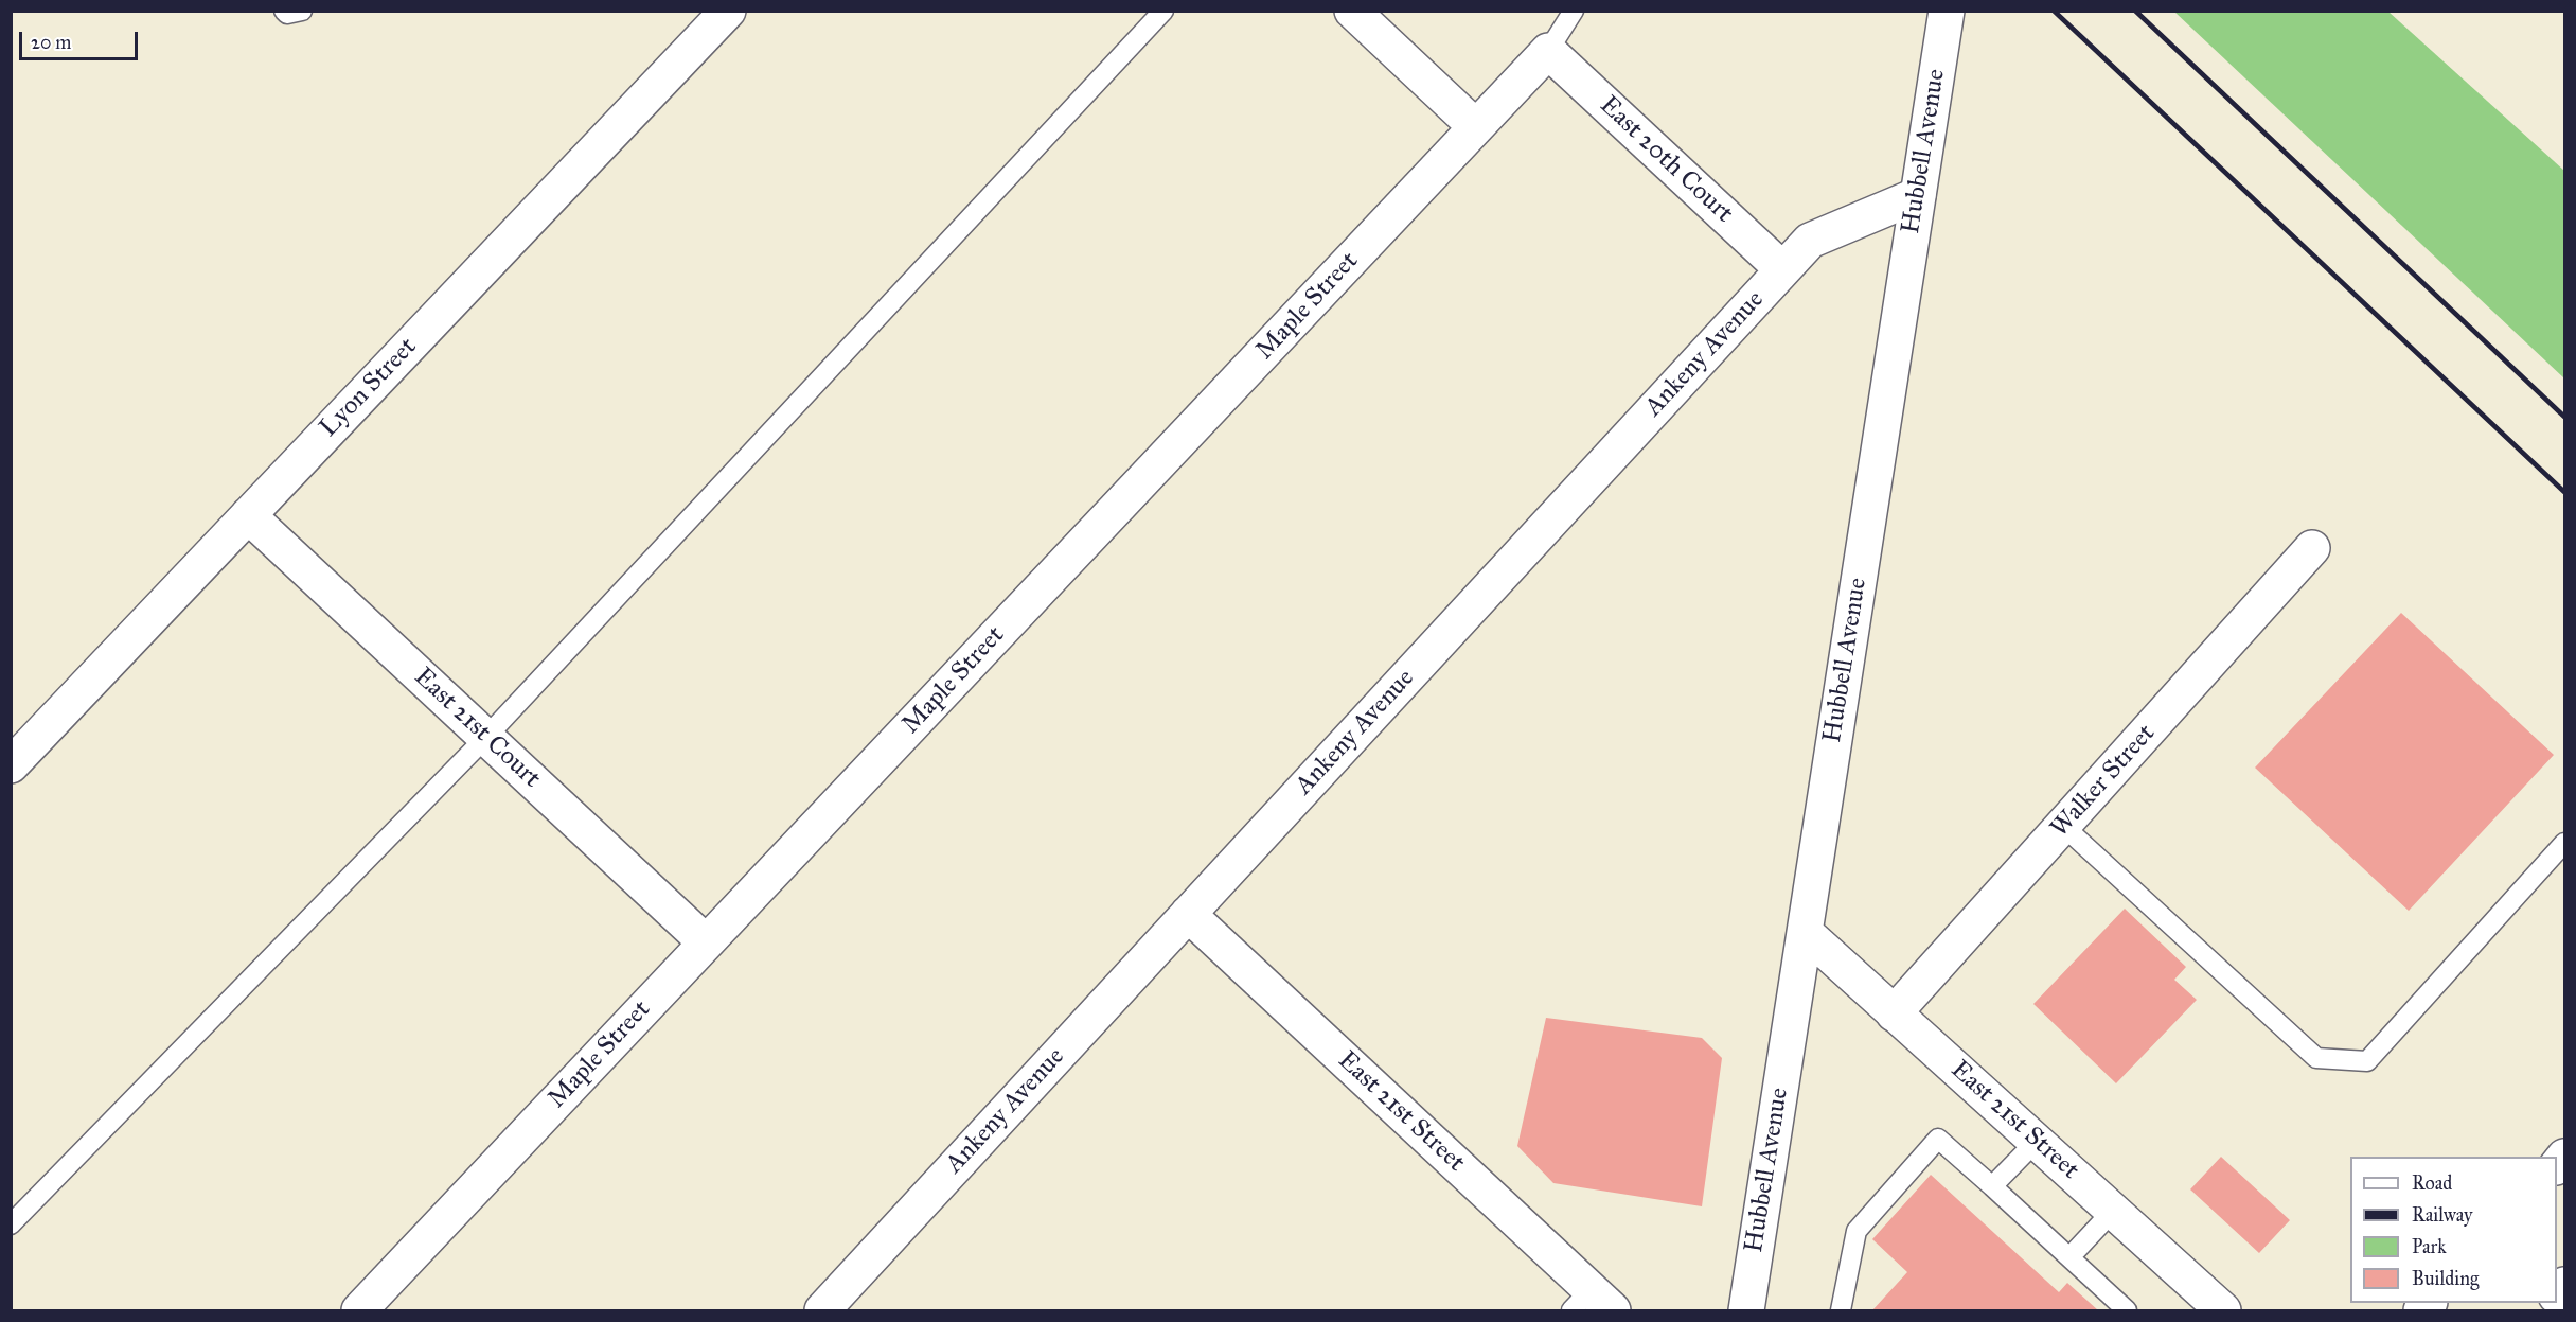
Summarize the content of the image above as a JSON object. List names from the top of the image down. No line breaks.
{"streets":{"street":["Hubbell Avenue","East 20th Court","Maple Street","Ankeny Avenue","Lyon Street","East 21st Court","Walker Street","East 21st Street"]},"crossings":[["Hubbell Avenue","Ankeny Avenue"],["Hubbell Avenue","East 21st Street"],["East 20th Court","Maple Street"],["East 20th Court","Ankeny Avenue"],["Maple Street","East 21st Court"],["Ankeny Avenue","East 21st Street"],["Lyon Street","East 21st Court"],["Walker Street","East 21st Street"]],"legend":["Road","Railway","Park","Building"],"scale_bar":"20 m"}
